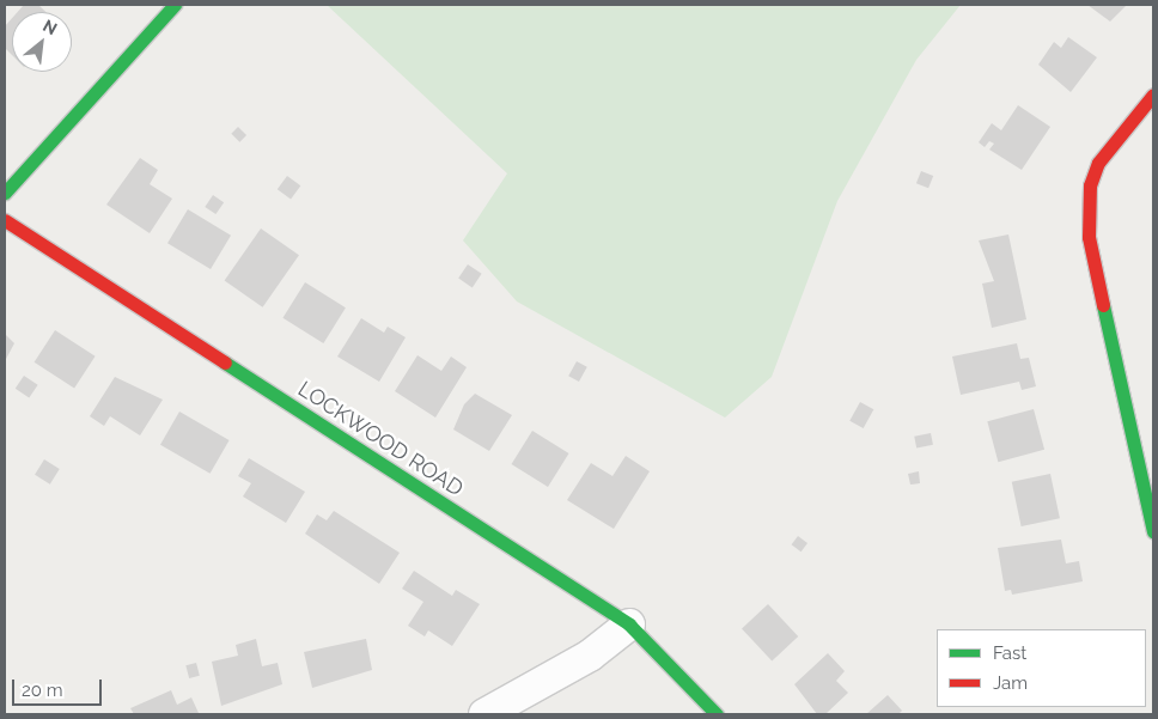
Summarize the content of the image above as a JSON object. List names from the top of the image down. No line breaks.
{"streets":{"street":["LOCKWOOD ROAD"]},"legend":["Fast","Jam"],"scale_bar":"20 m","north":"top right"}
